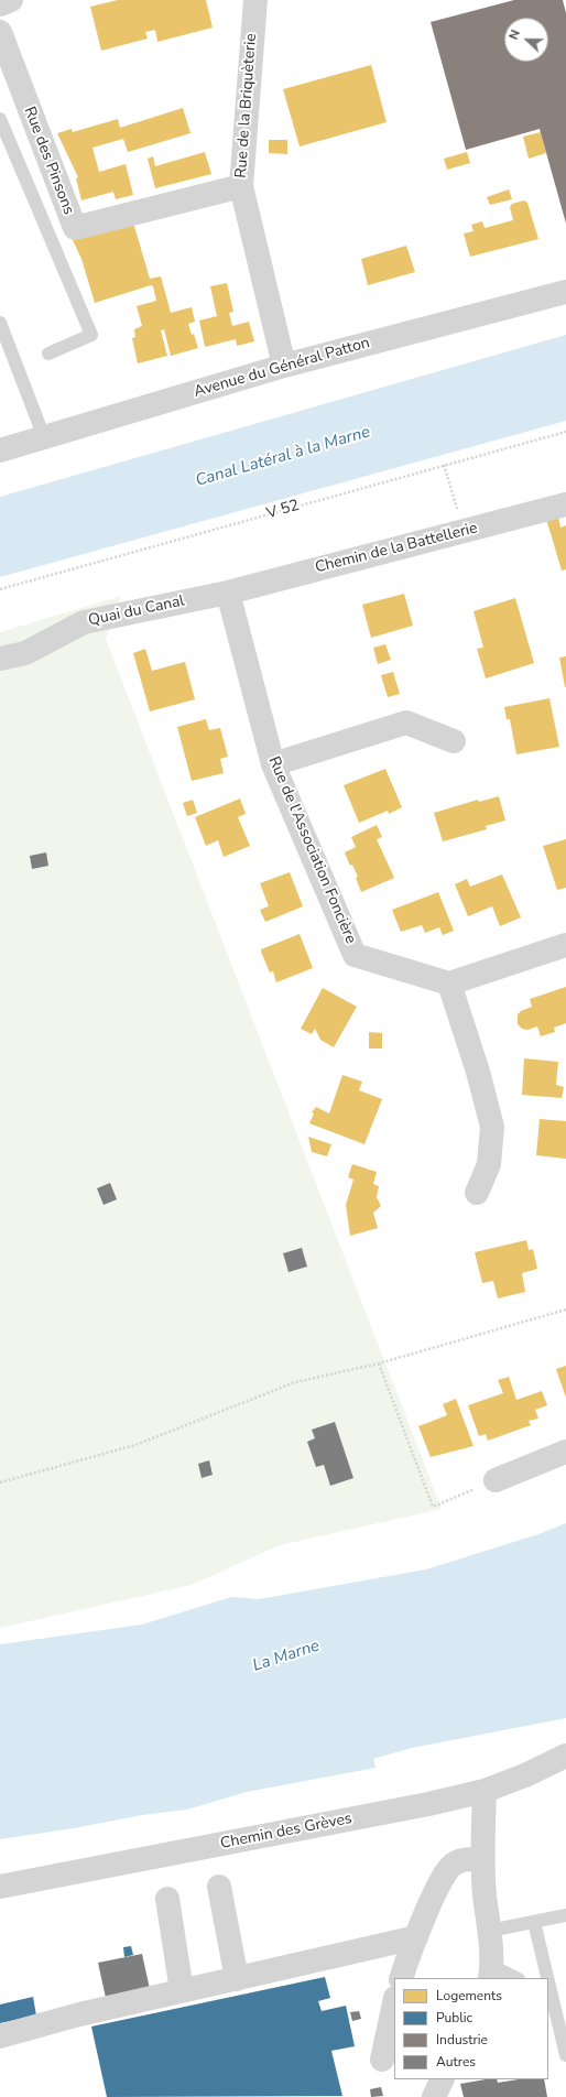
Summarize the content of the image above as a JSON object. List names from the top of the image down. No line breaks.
{"streets":{"street":["Rue de la Briquèterie","Rue des Pinsons","Avenue du Général Patton","Chemin de la Battellerie","Quai du Canal","Rue de l'Association Foncière","Chemin des Grèves"],"path":["V 52"]},"crossings":[["Rue de la Briquèterie","Rue des Pinsons"],["Rue de la Briquèterie","Avenue du Général Patton"],["Chemin de la Battellerie","Quai du Canal"],["Chemin de la Battellerie","Rue de l'Association Foncière"],["Quai du Canal","Rue de l'Association Foncière"]],"water":["Canal Latéral à la Marne","La Marne"],"legend":["Logements","Public","Industrie","Autres"],"north":"left"}
